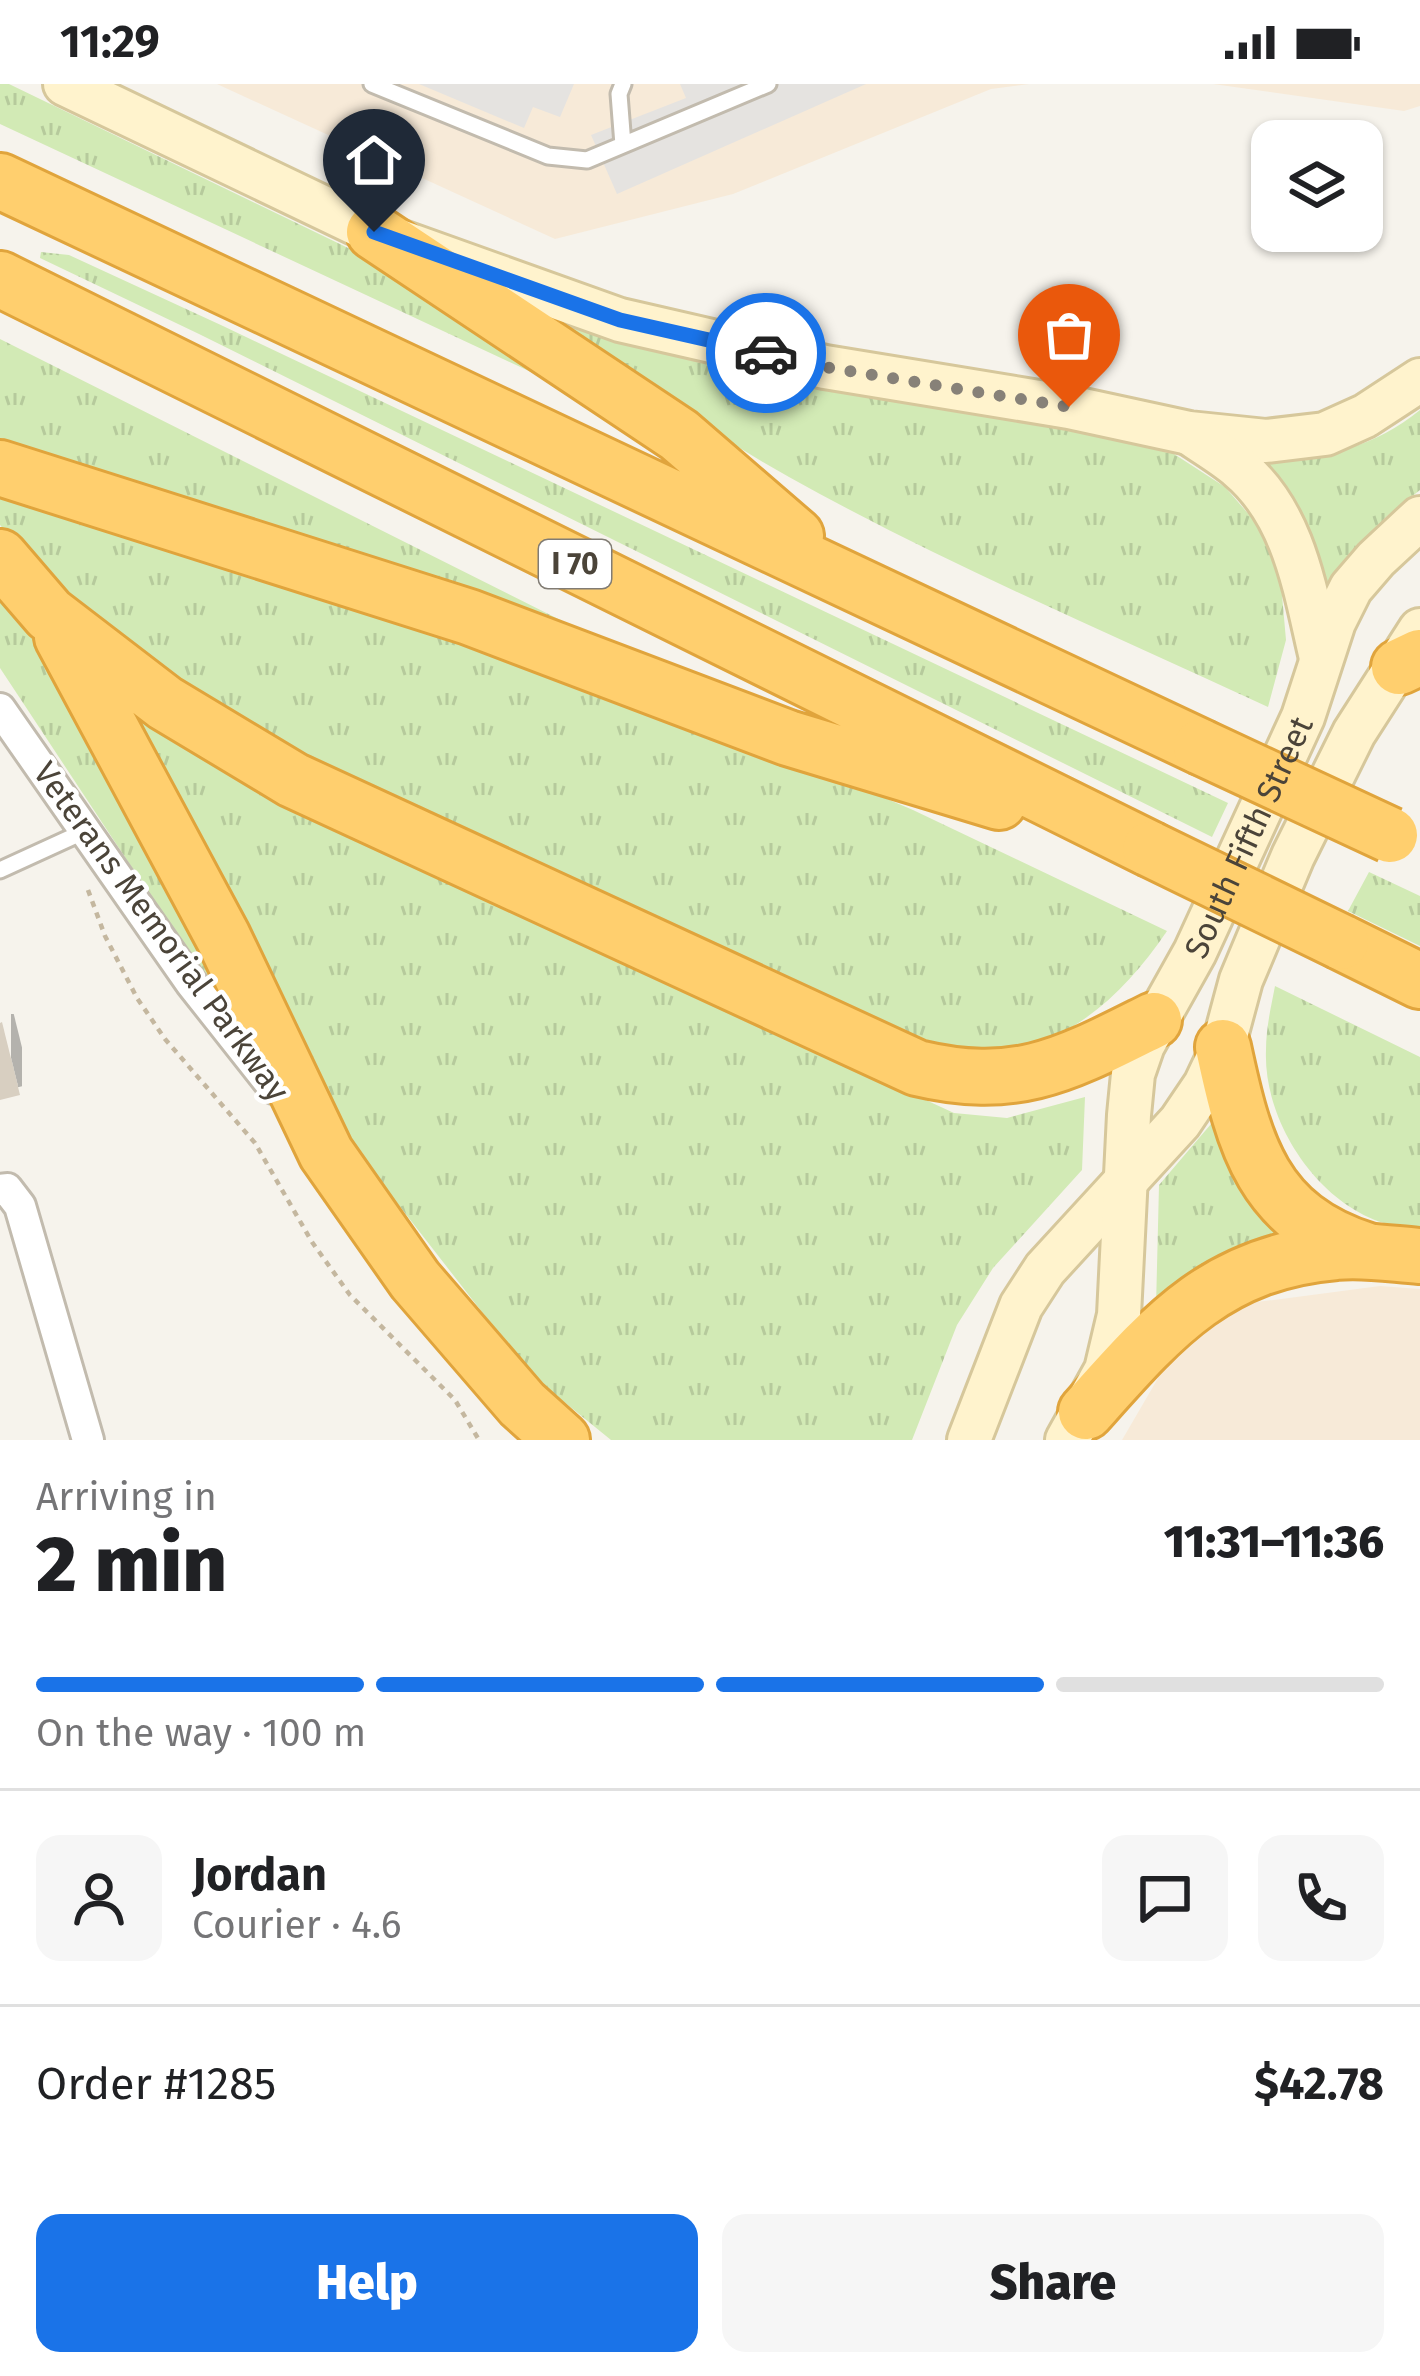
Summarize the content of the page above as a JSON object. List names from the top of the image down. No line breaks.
{"streets":{"highway":["I 70"],"main road":["South Fifth Street"],"street":["Veterans Memorial Parkway"]},"page":{"status":"11:29","heading":["2 min","Arriving in","11:31–11:36"],"panel":["Jordan","Courier · 4.6","Order #1285","$42.78"],"bar":"On the way · 100 m","buttons":["Help","Share"]}}
